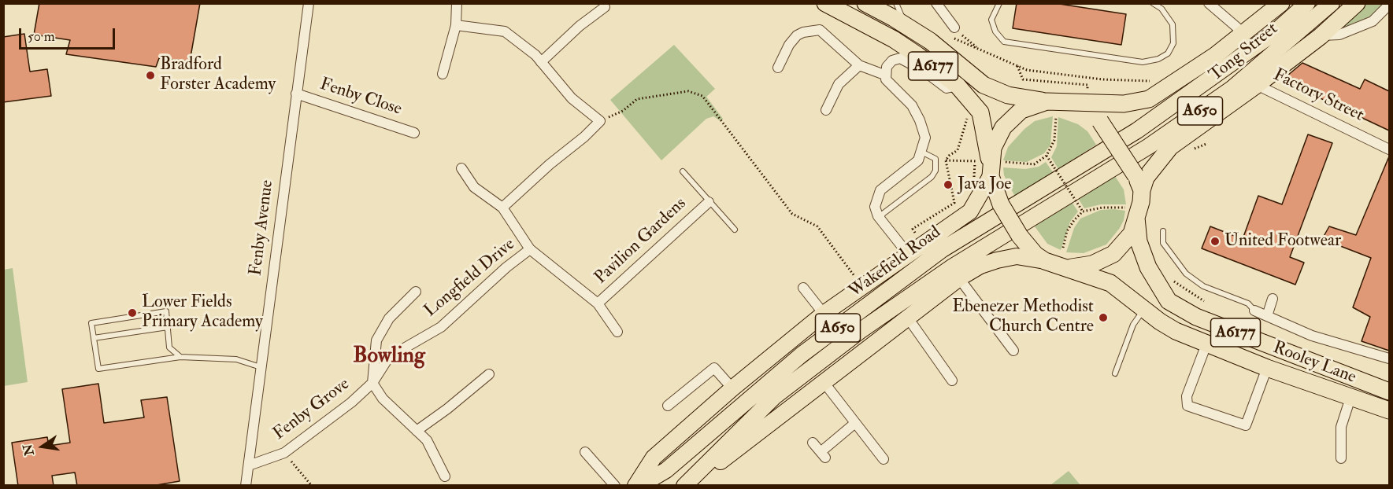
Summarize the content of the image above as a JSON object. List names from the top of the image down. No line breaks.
{"streets":{"highway":["A6177","Rooley Lane"],"main road":["Tong Street","A650","Wakefield Road"],"street":["Factory Street","Fenby Close","Fenby Avenue","Pavilion Gardens","Longfield Drive","Fenby Grove"]},"crossings":[["Tong Street","Wakefield Road"],["A6177","A650"],["A6177","Rooley Lane"],["Fenby Close","Fenby Avenue"],["A650","Rooley Lane"],["Fenby Avenue","Fenby Grove"],["Pavilion Gardens","Longfield Drive"],["Longfield Drive","Fenby Grove"]],"districts":["Bowling"],"places":["Bradford Forster Academy","Java Joe","United Footwear","Lower Fields Primary Academy","Ebenezer Methodist Church Centre"],"scale_bar":"50 m","north":"left"}
